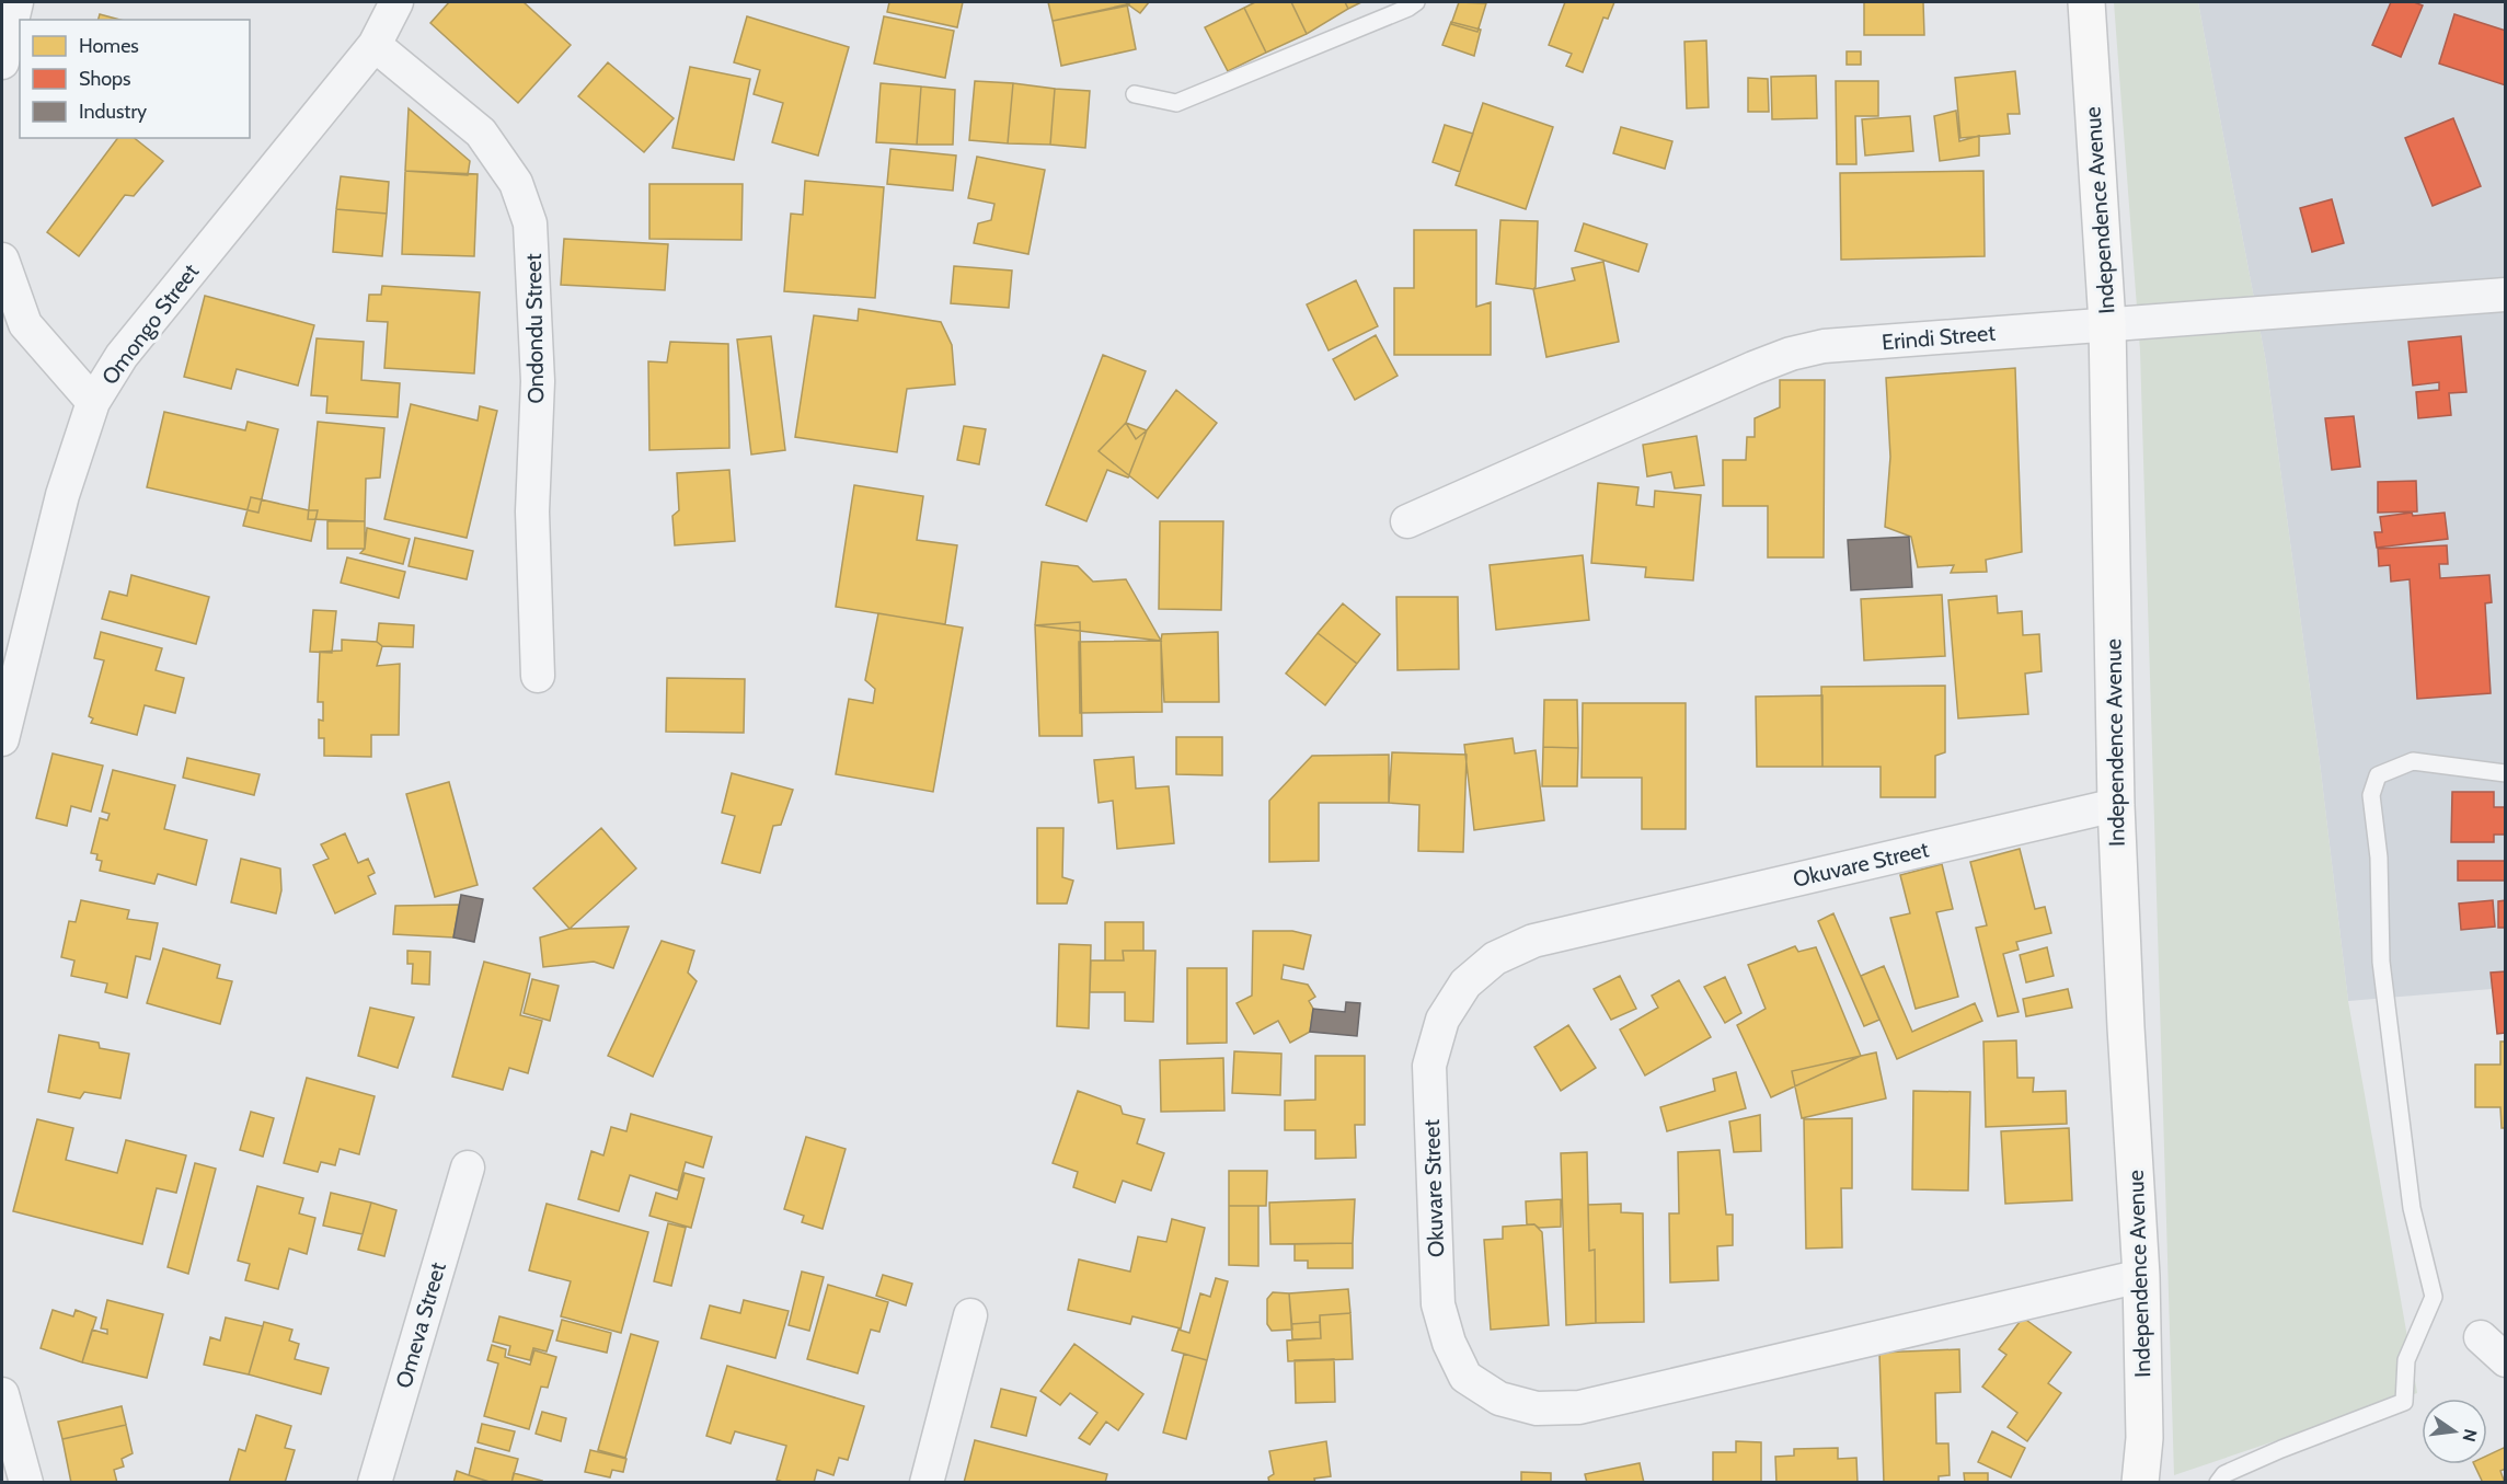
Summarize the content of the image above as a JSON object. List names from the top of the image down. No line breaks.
{"streets":{"main road":["Independence Avenue"],"street":["Omongo Street","Ondondu Street","Erindi Street","Okuvare Street","Omeva Street"]},"crossings":[["Independence Avenue","Erindi Street"],["Independence Avenue","Okuvare Street"],["Omongo Street","Ondondu Street"]],"legend":["Homes","Shops","Industry"],"north":"right"}
